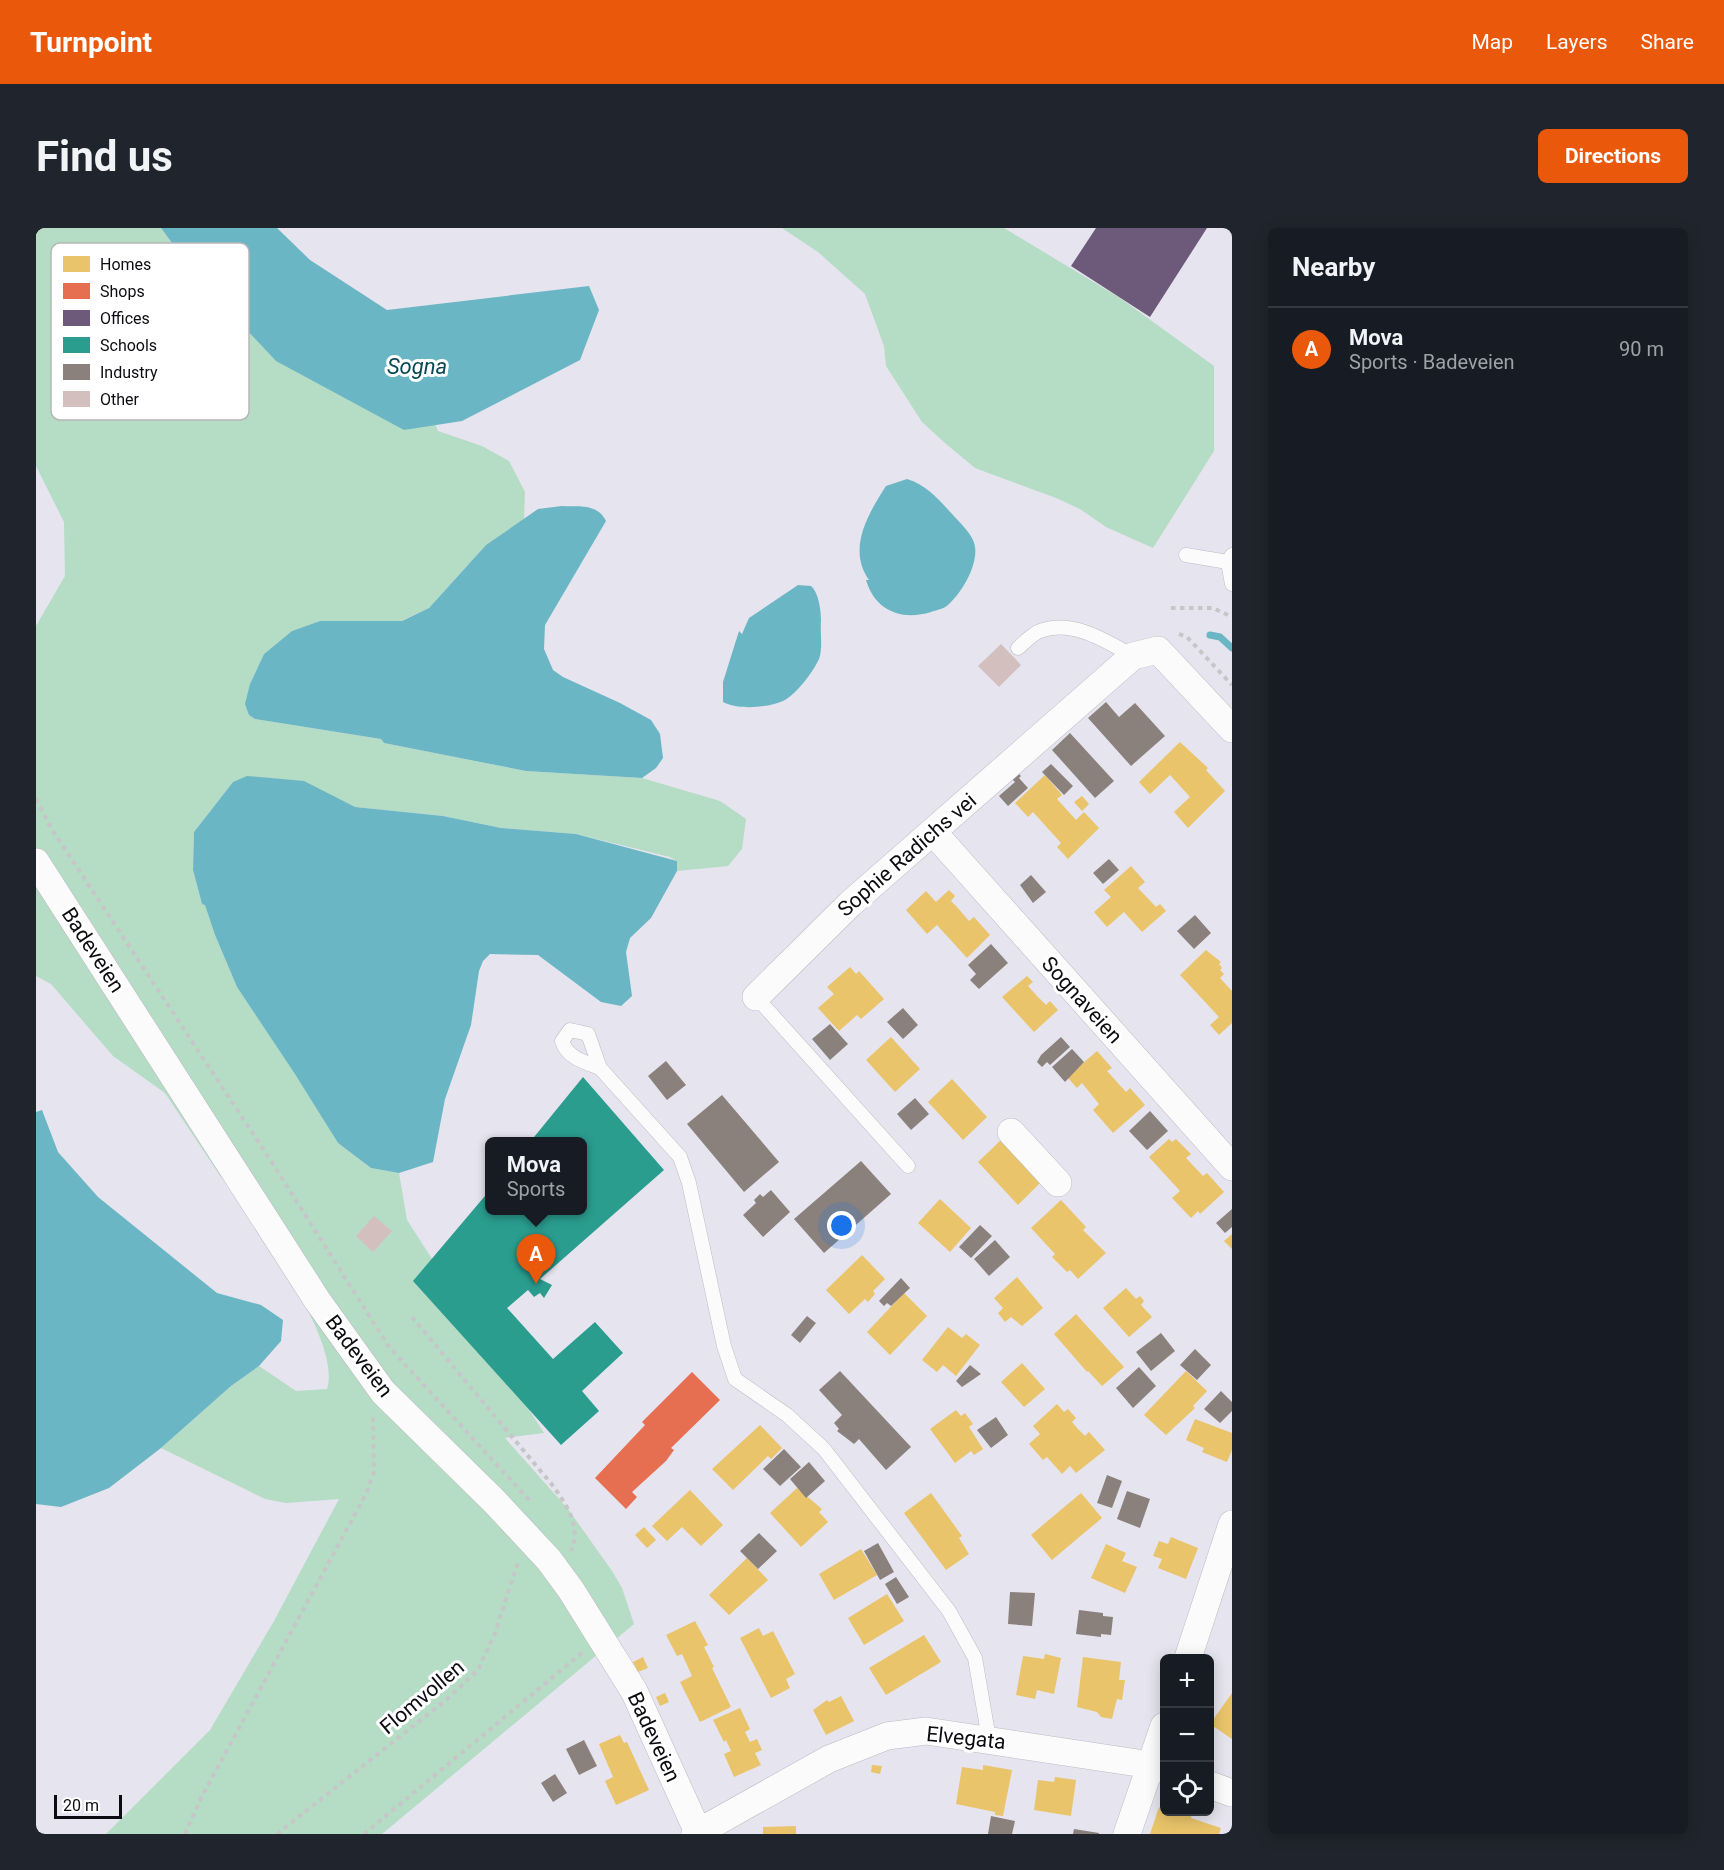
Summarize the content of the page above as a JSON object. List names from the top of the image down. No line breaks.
{"streets":{"street":["Sophie Radichs vei","Badeveien","Sognaveien","Elvegata"],"path":["Flomvollen"]},"crossings":[["Sophie Radichs vei","Sognaveien"],["Badeveien","Flomvollen"],["Badeveien","Elvegata"]],"water":["Sogna"],"legend":["Homes","Shops","Offices","Schools","Industry","Other"],"scale_bar":"20 m","page":{"header":"Turnpoint","nav":["Map","Layers","Share"],"buttons":"Directions","title":"Find us","heading":"Nearby","list":[{"mark":"A","name":"Mova","note":"Sports · Badeveien","value":"90 m"}],"popup":["Mova","Sports"],"pins":"A","map_buttons":["+","−"],"scale":"20 m"}}
